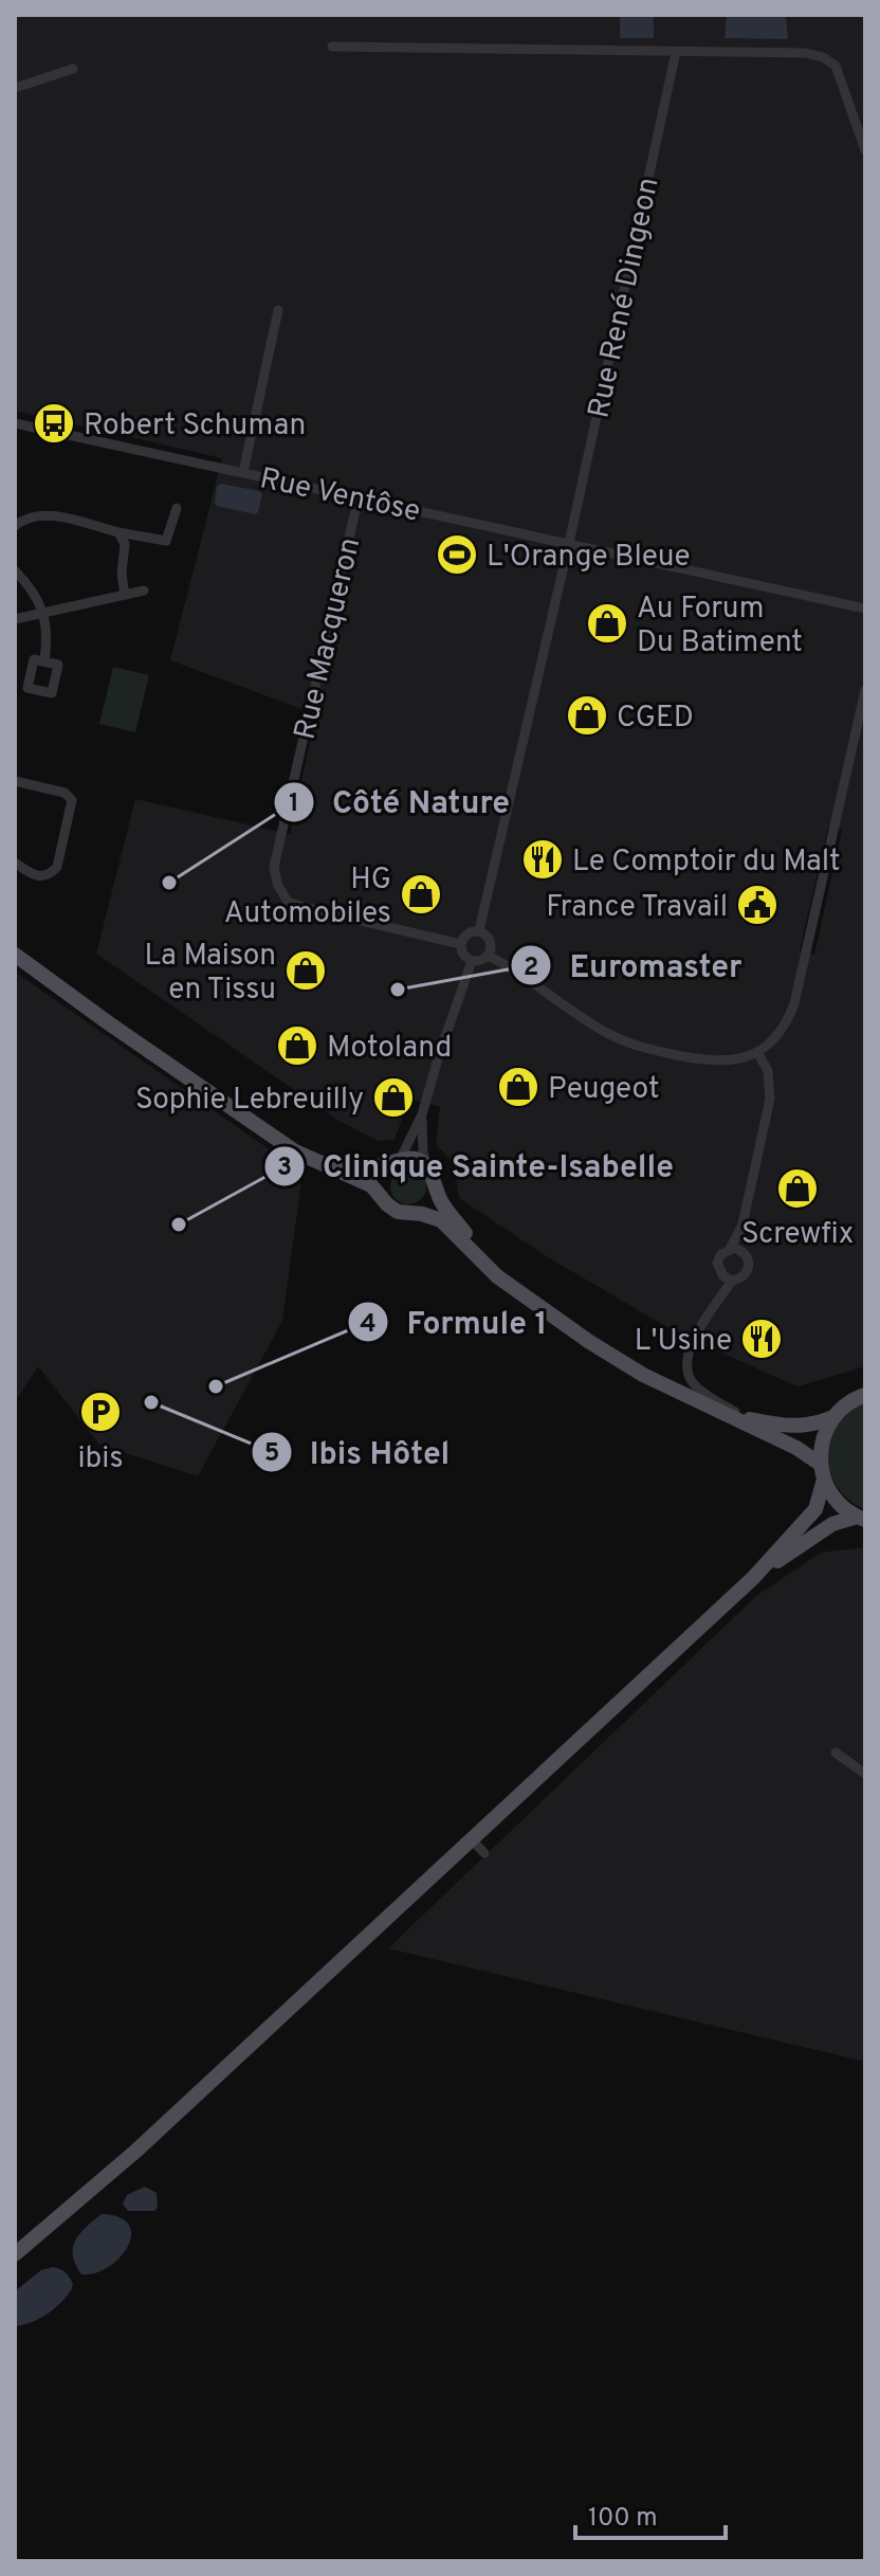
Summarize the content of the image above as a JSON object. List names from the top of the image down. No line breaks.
{"streets":{"street":["Rue René Dingeon","Rue Ventôse","Rue Macqueron"]},"crossings":[["Rue René Dingeon","Rue Ventôse"],["Rue René Dingeon","Rue Macqueron"],["Rue Ventôse","Rue Macqueron"]],"places":{"bus stop":["Robert Schuman"],"sports":["L'Orange Bleue"],"shop":["Au Forum Du Batiment","CGED","HG Automobiles","La Maison en Tissu","Motoland","Peugeot","Sophie Lebreuilly","Screwfix"],"restaurant":["Le Comptoir du Malt","L'Usine"],"other":["Côté Nature","Euromaster","Clinique Sainte-Isabelle","Formule 1","Ibis Hôtel"],"public building":["France Travail"],"parking":["ibis"]},"scale_bar":"100 m"}
